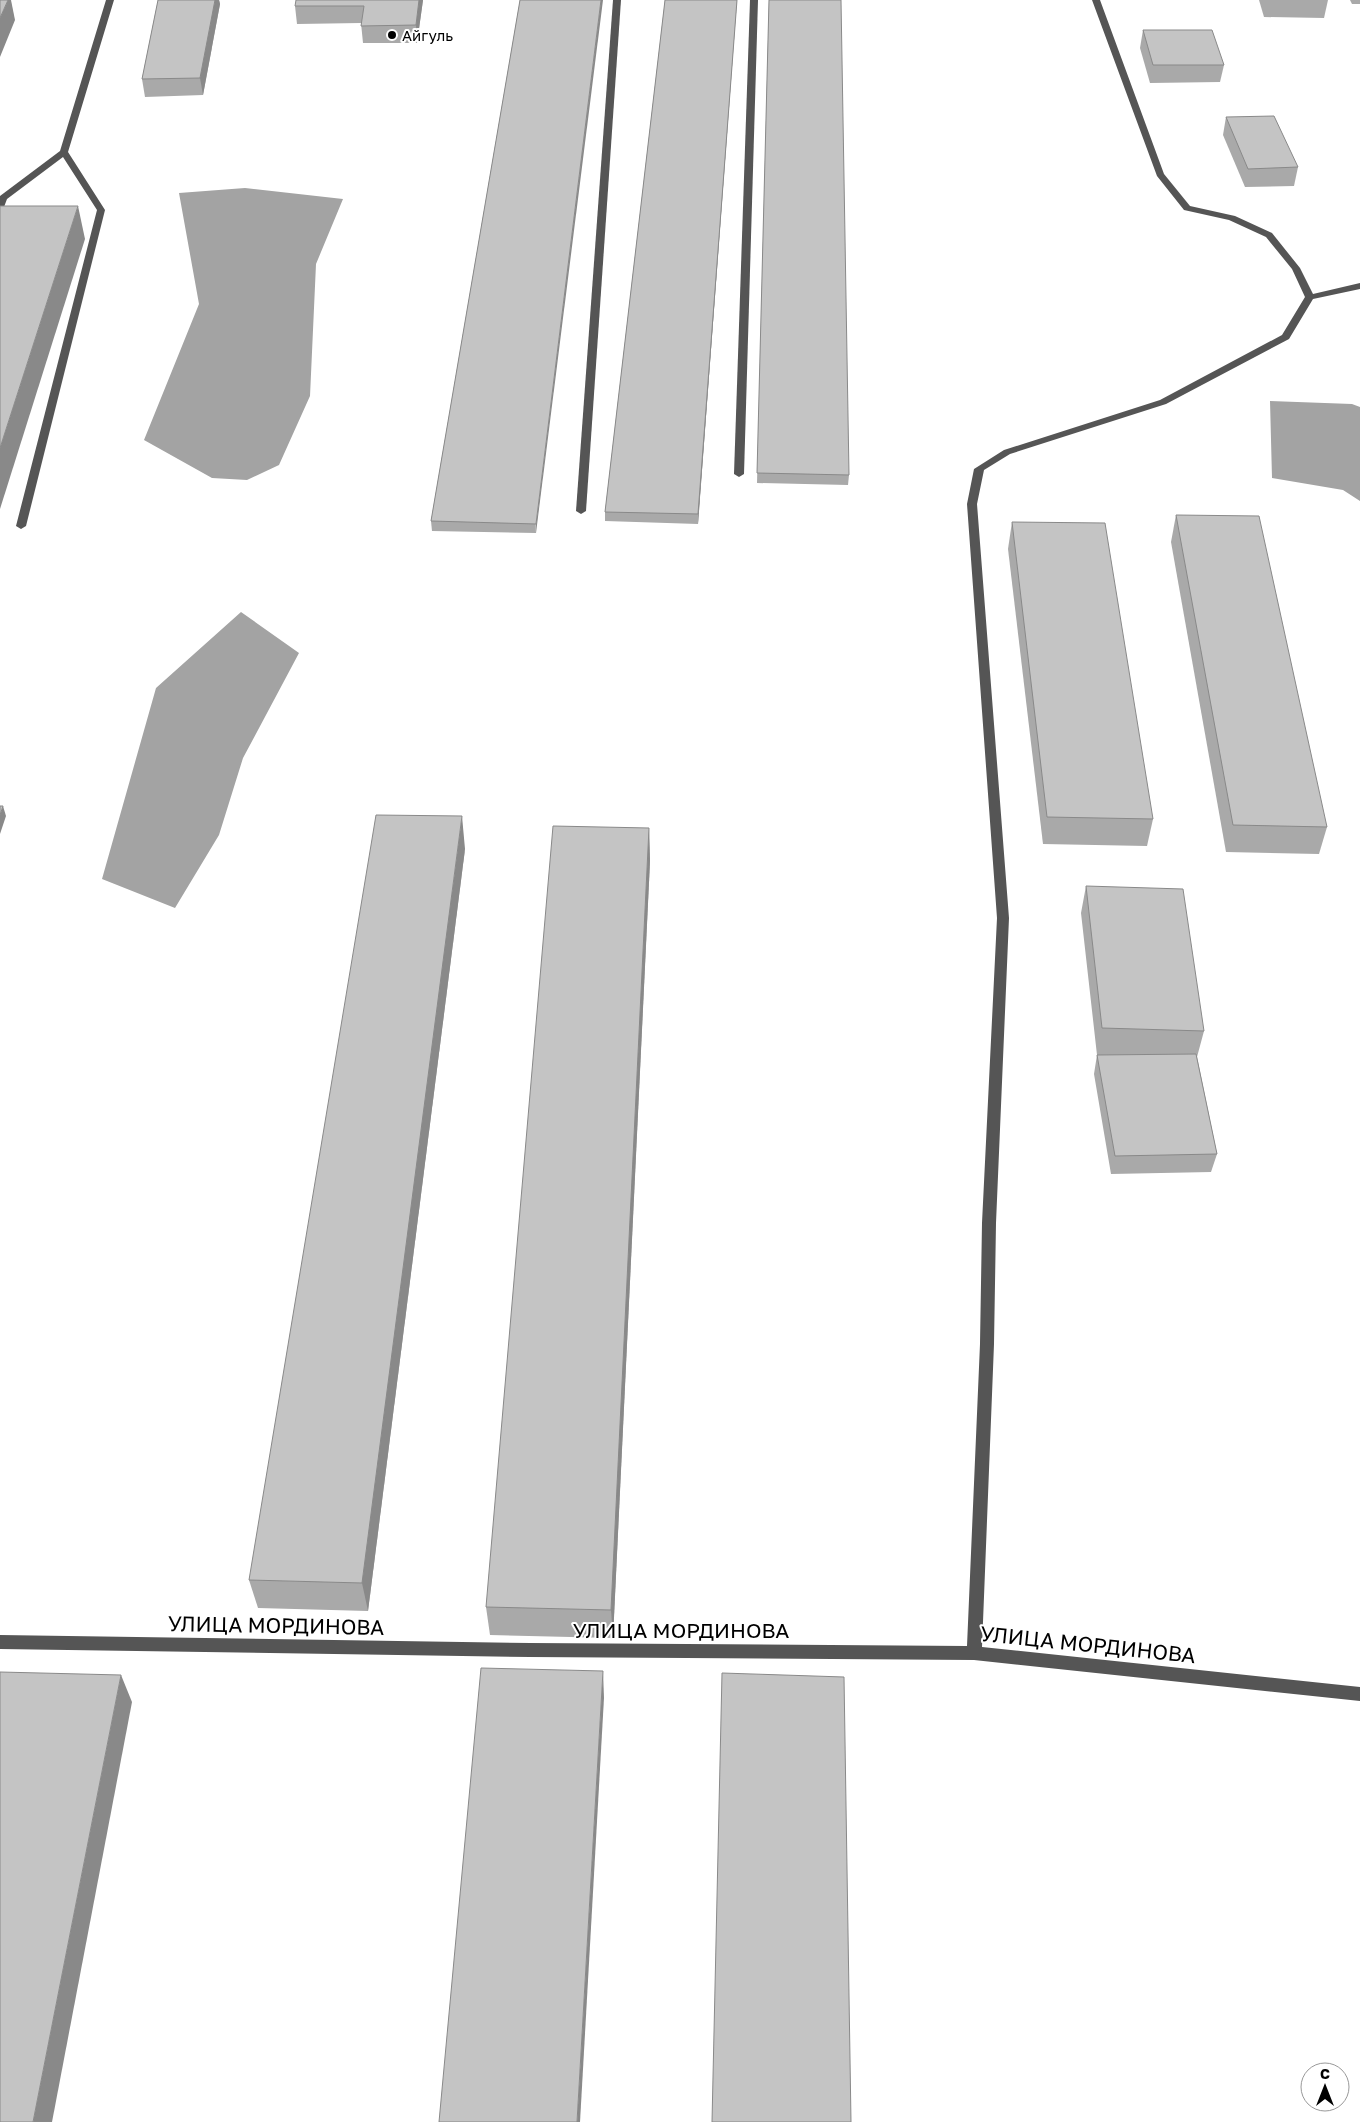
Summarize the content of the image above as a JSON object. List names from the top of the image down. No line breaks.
{"streets":{"street":["УЛИЦА МОРДИНОВА"]},"places":["Айгуль"],"north":"top"}
